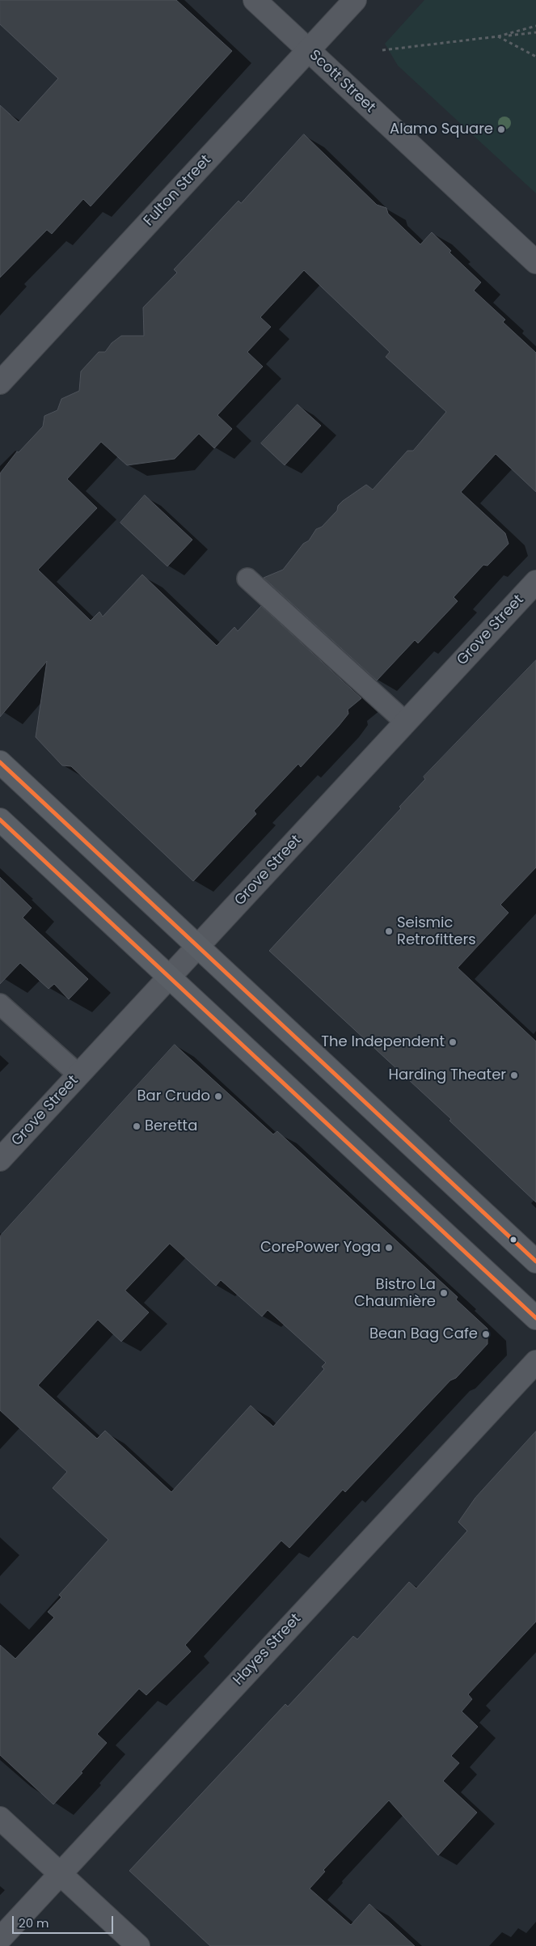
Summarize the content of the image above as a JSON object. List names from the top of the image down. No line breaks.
{"streets":{"street":["Scott Street","Fulton Street","Grove Street","Hayes Street"]},"crossings":[["Scott Street","Fulton Street"]],"places":["Alamo Square","Seismic Retrofitters","The Independent","Harding Theater","Bar Crudo","Beretta","CorePower Yoga","Bistro La Chaumière","Bean Bag Cafe"],"scale_bar":"20 m"}
